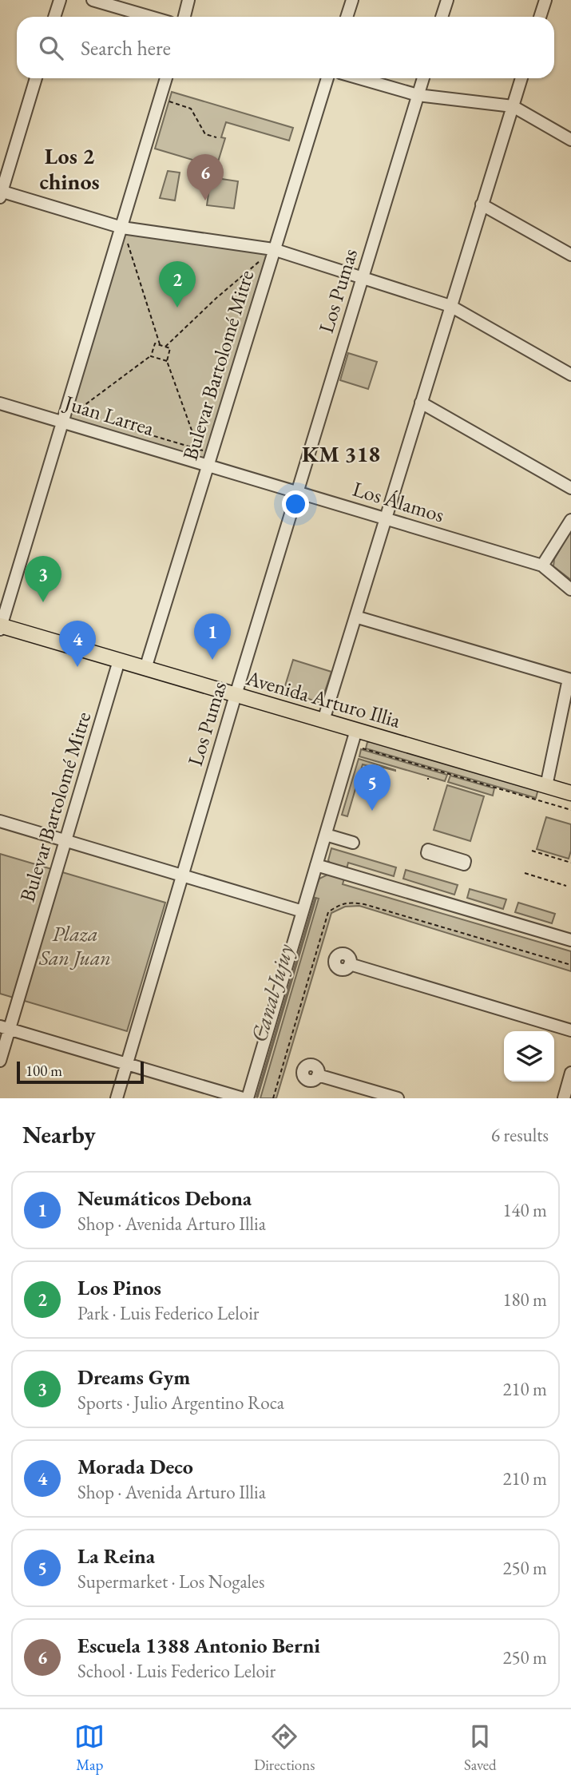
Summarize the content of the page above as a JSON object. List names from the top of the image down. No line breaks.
{"streets":{"main road":["Avenida Arturo Illia"],"street":["Los Pumas","Bulevar Bartolomé Mitre","Juan Larrea","Los Álamos"]},"crossings":[["Los Pumas","Los Álamos"],["Los Pumas","Avenida Arturo Illia"],["Bulevar Bartolomé Mitre","Juan Larrea"],["Bulevar Bartolomé Mitre","Los Álamos"],["Bulevar Bartolomé Mitre","Avenida Arturo Illia"],["Juan Larrea","Los Álamos"]],"districts":["Los 2 chinos","KM 318"],"water":["Canal Jujuy"],"parks":["Plaza San Juan"],"scale_bar":"100 m","page":{"search":"Search here","pins":["6","2","3","1","4","5"],"scale":"100 m","heading":["Nearby","6 results"],"list":[{"mark":"1","name":"Neumáticos Debona","note":"Shop · Avenida Arturo Illia","value":"140 m"},{"mark":"2","name":"Los Pinos","note":"Park · Luis Federico Leloir","value":"180 m"},{"mark":"3","name":"Dreams Gym","note":"Sports · Julio Argentino Roca","value":"210 m"},{"mark":"4","name":"Morada Deco","note":"Shop · Avenida Arturo Illia","value":"210 m"},{"mark":"5","name":"La Reina","note":"Supermarket · Los Nogales","value":"250 m"},{"mark":"6","name":"Escuela 1388 Antonio Berni","note":"School · Luis Federico Leloir","value":"250 m"}],"nav":["Map","Directions","Saved"]}}
